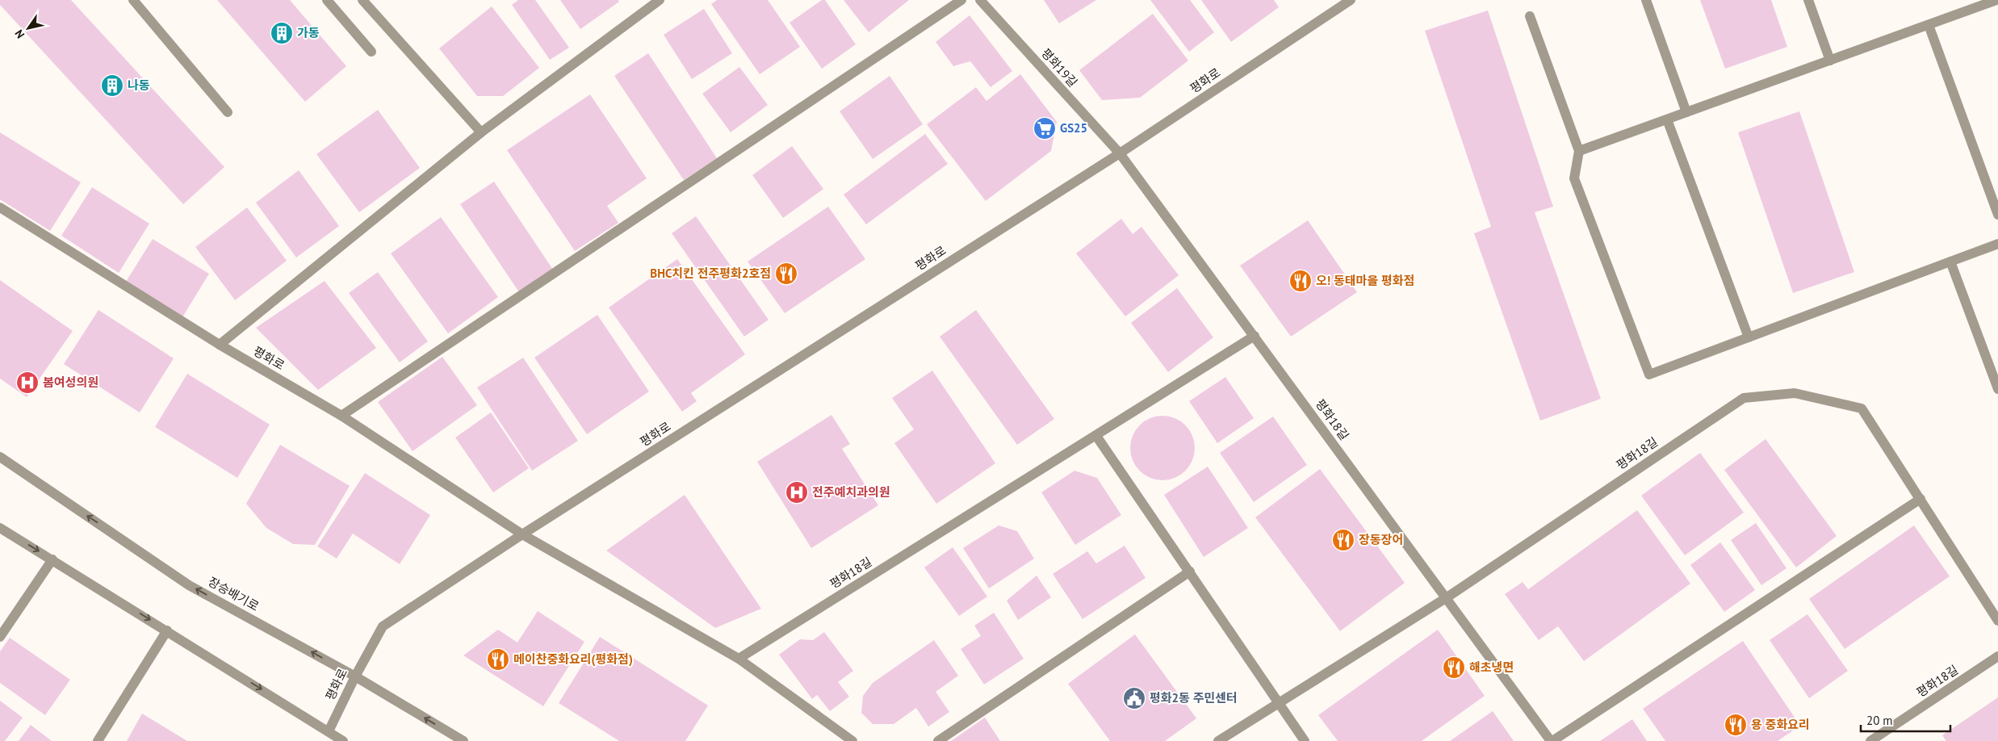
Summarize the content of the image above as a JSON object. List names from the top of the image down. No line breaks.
{"streets":{"street":["평화19길","평화로","평화18길","장승배기로"]},"crossings":[["평화19길","평화로"],["평화19길","평화18길"],["평화로","평화18길"],["평화로","장승배기로"]],"places":{"building":["가동","나동"],"supermarket":["GS25"],"restaurant":["BHC치킨 전주평화2호점","오! 동태마을 평화점","장동장어","메이찬중화요리(평화점)","해초냉면","용 중화요리"],"hospital":["봄여성의원","전주예치과의원"],"public building":["평화2동 주민센터"]},"scale_bar":"20 m","north":"bottom left"}
